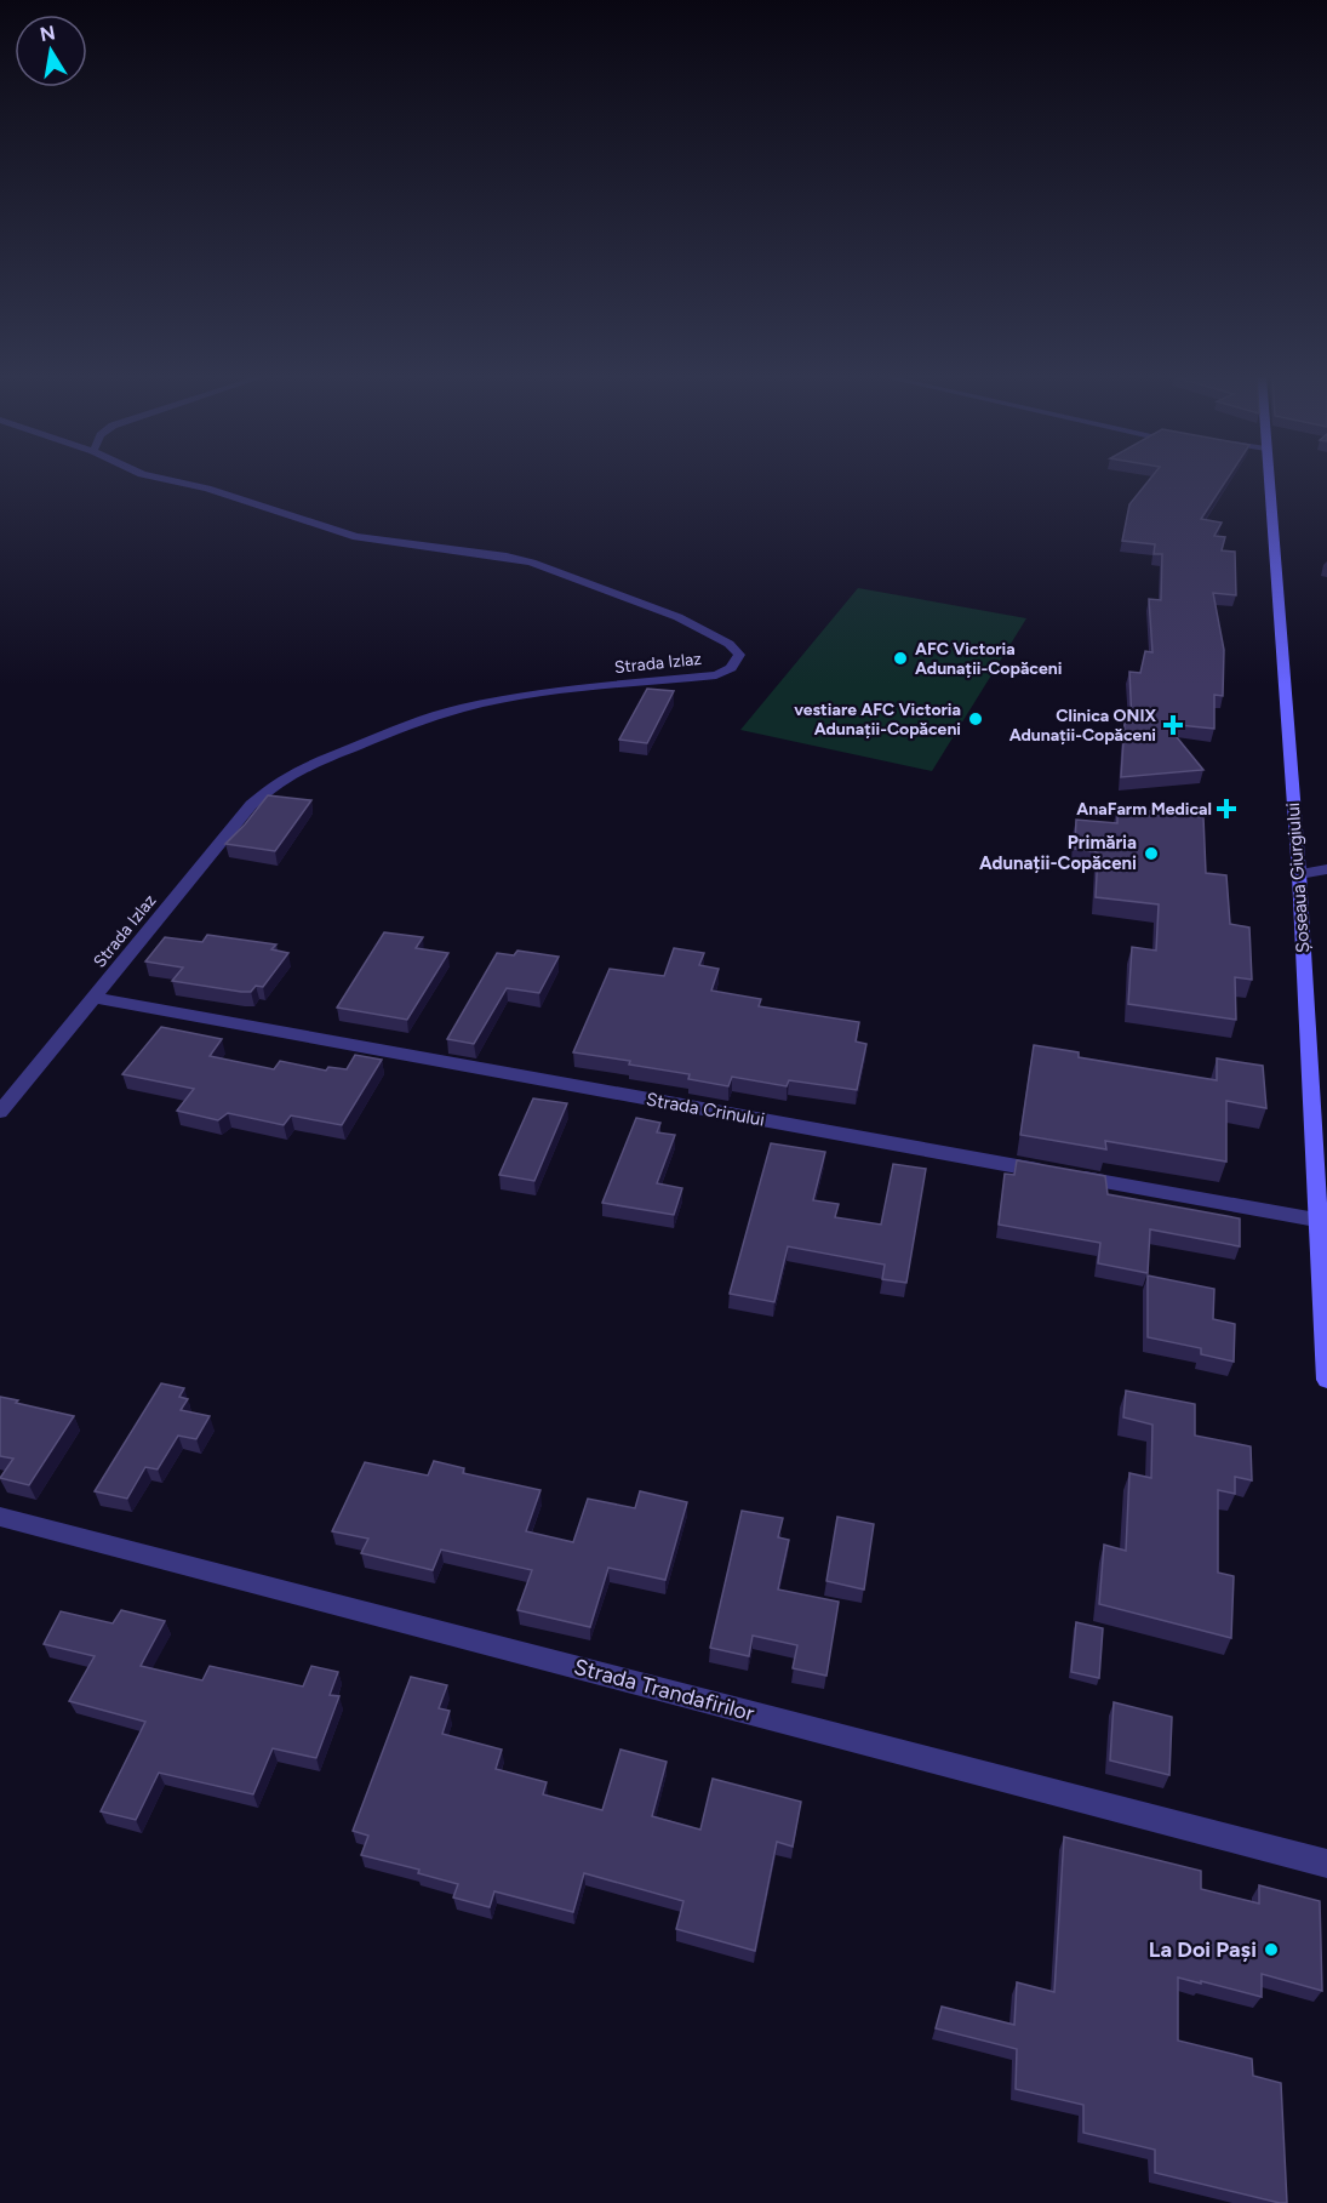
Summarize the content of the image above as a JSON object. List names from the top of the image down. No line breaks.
{"streets":{"street":["Strada Izlaz","Șoseaua Giurgiului","Strada Crinului","Strada Trandafirilor"]},"crossings":[["Strada Izlaz","Strada Crinului"],["Șoseaua Giurgiului","Strada Crinului"]],"places":{"other":["AFC Victoria Adunații-Copăceni","vestiare AFC Victoria Adunații-Copăceni","Primăria Adunații-Copăceni","La Doi Pași"],"health":["Clinica ONIX Adunații-Copăceni","AnaFarm Medical"]},"north":"top"}
